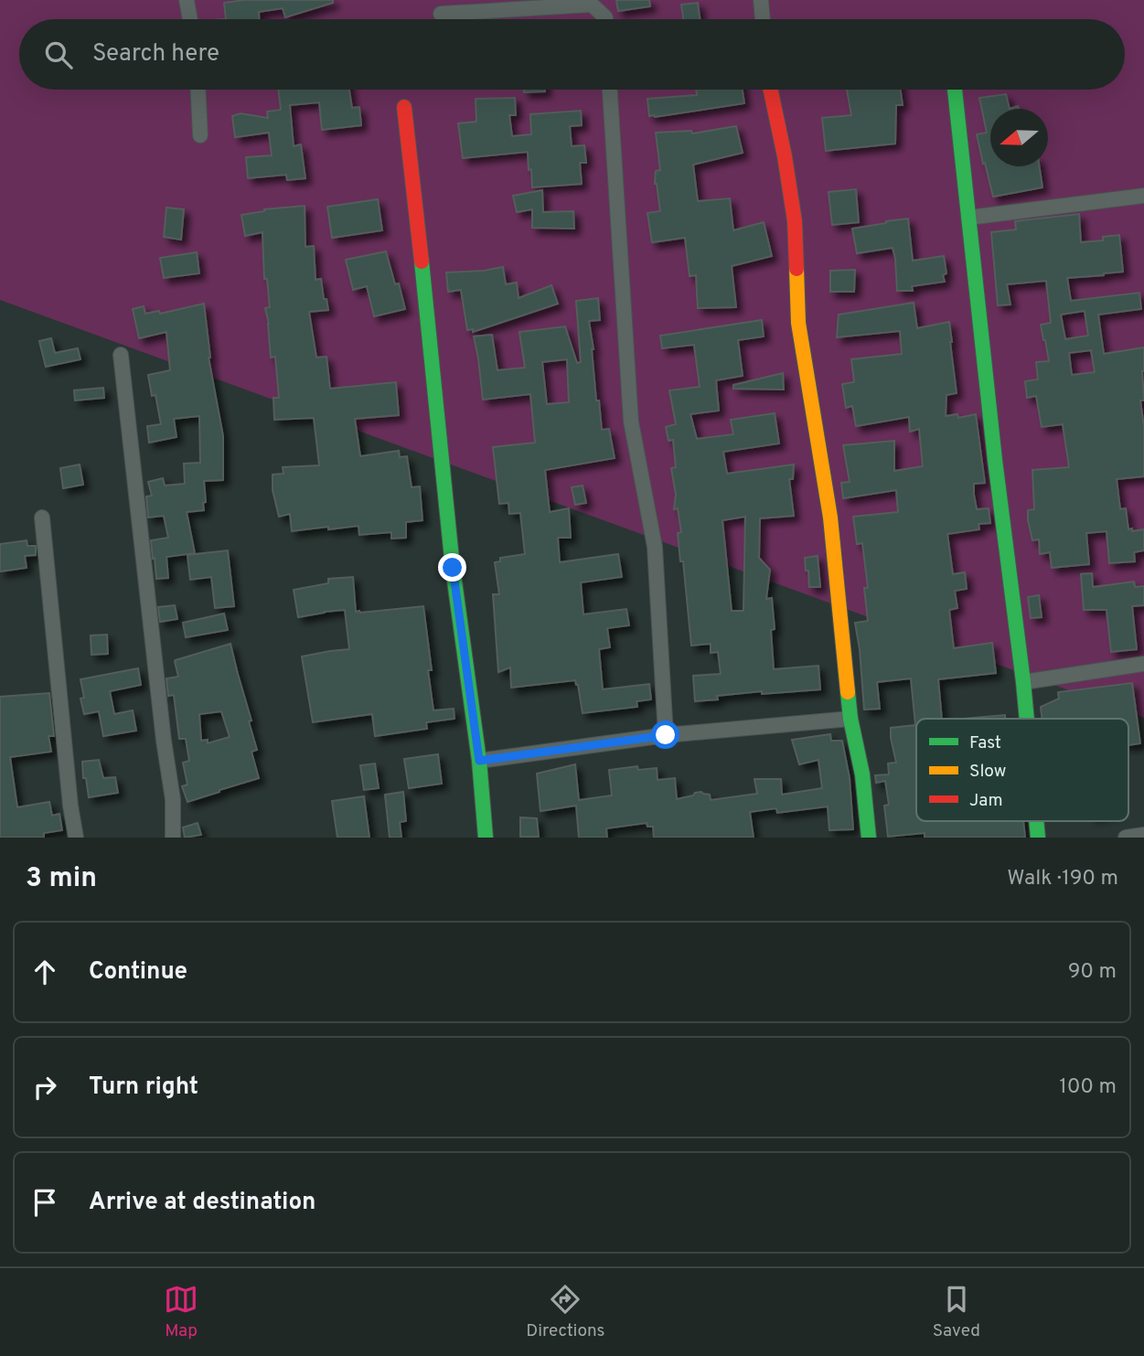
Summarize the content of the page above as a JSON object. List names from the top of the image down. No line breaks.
{"legend":["Fast","Slow","Jam"],"north":"left","page":{"search":"Search here","heading":["3 min","Walk · 190 m"],"list":[["Continue","90 m"],["Turn right","100 m"],"Arrive at destination"],"nav":["Map","Directions","Saved"]}}
